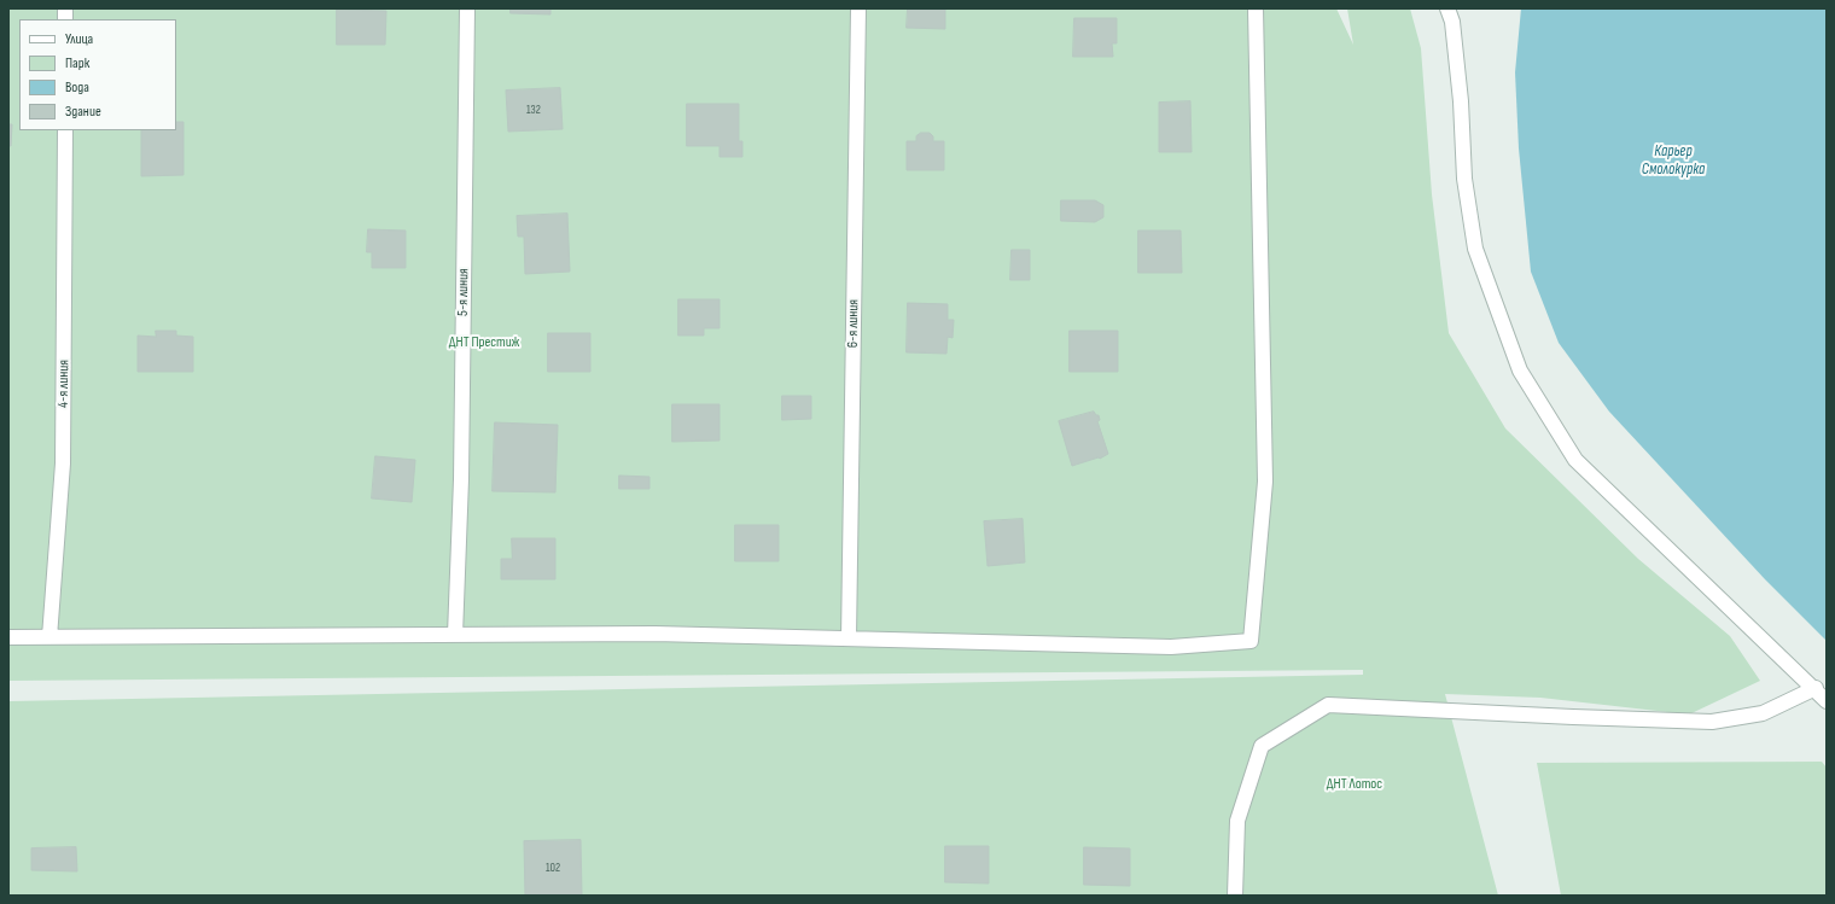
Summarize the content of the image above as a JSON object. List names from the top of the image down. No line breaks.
{"streets":{"street":["5-я линия","6-я линия","4-я линия"]},"water":["Карьер Смолокурка"],"parks":["ДНТ Престиж","ДНТ Лотос"],"house_numbers":["132","102"],"legend":["Улица","Парк","Вода","Здание"]}
